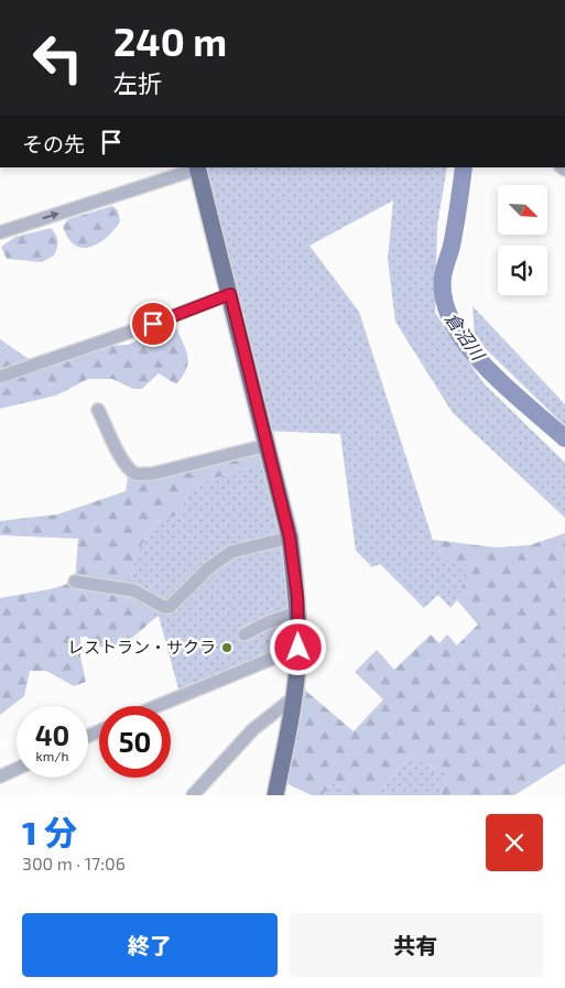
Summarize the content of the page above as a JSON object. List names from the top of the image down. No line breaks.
{"water":["倉沼川"],"places":["レストラン・サクラ"],"north":"bottom right","page":{"turn":["240 m","左折"],"then":"その先","speed":"40 km/h","limit":"50","heading":["1 分","300 m · 17:06"],"buttons":["終了","共有"]}}
